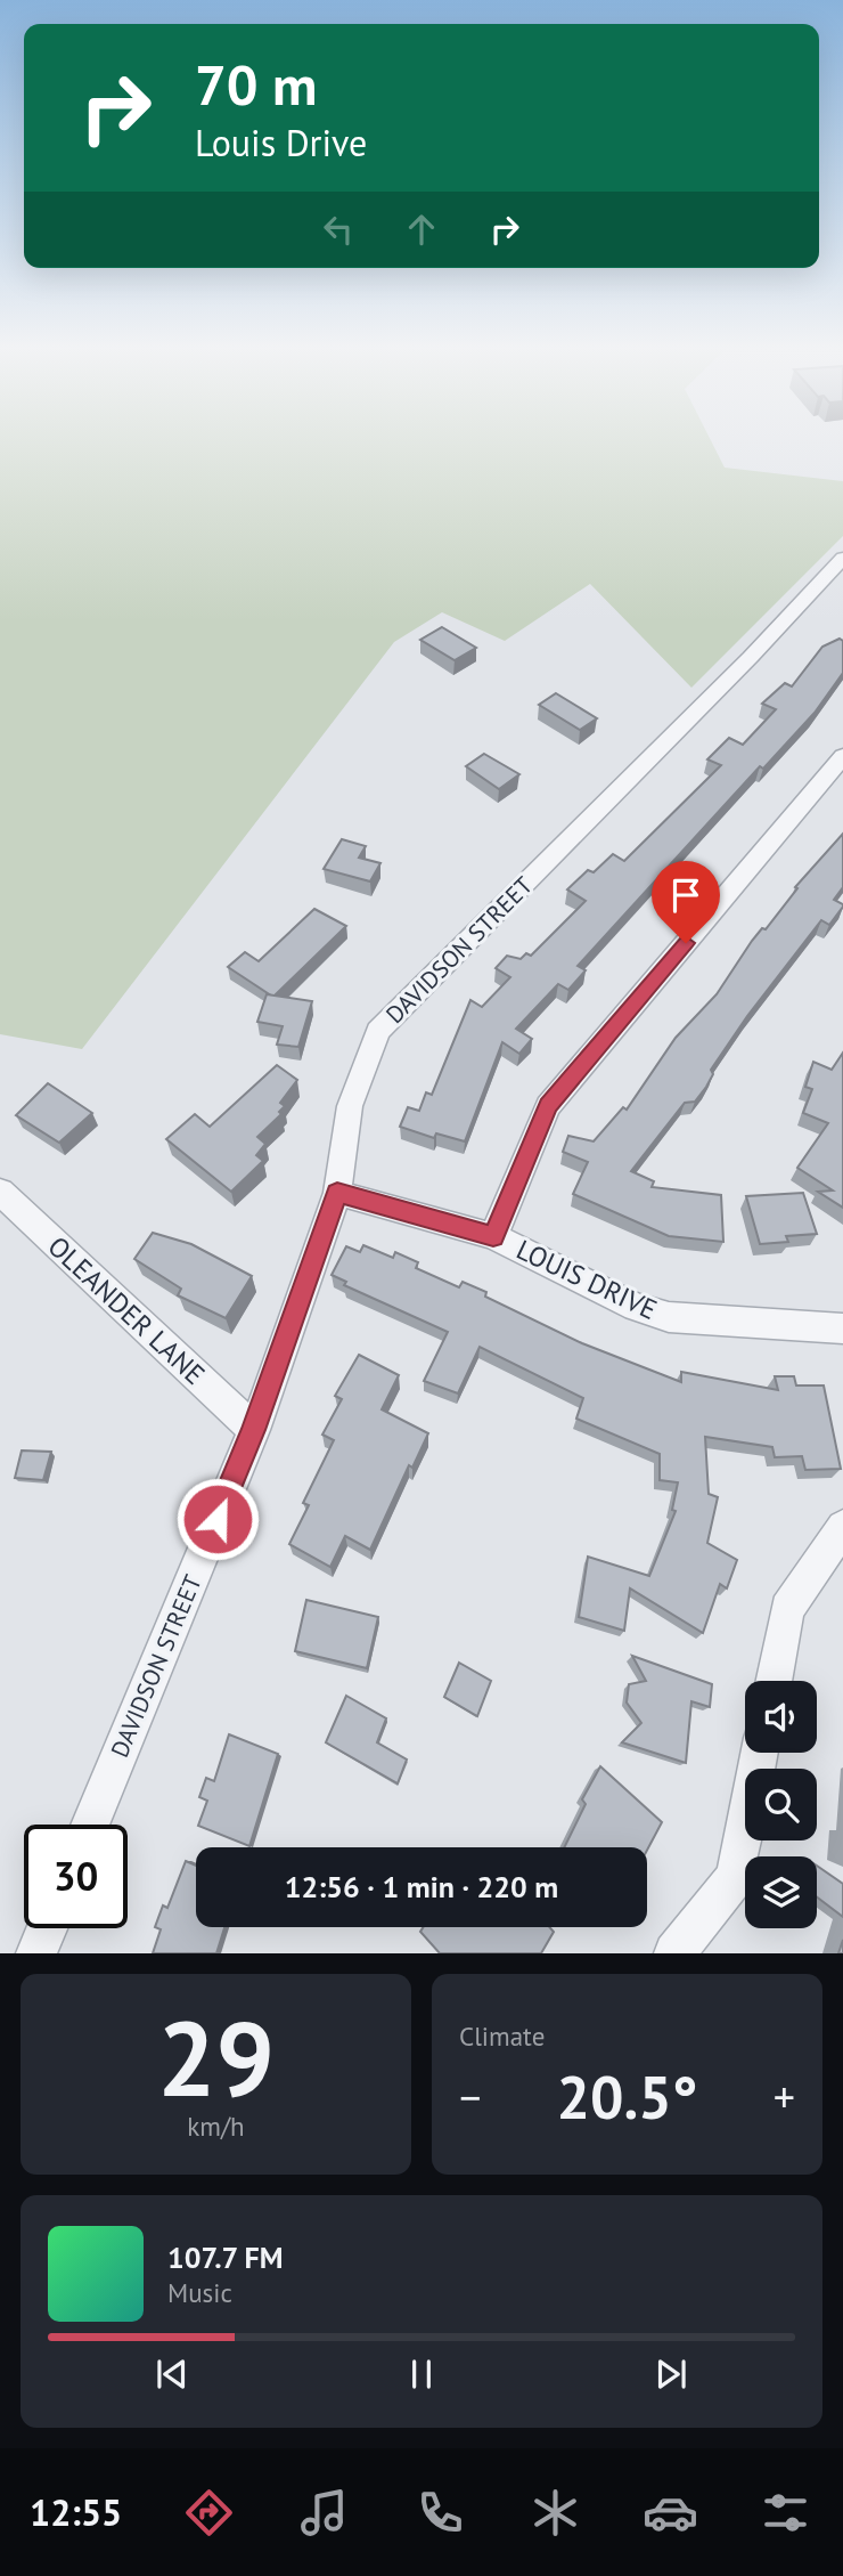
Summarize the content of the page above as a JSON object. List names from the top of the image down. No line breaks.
{"streets":{"street":["DAVIDSON STREET","LOUIS DRIVE","OLEANDER LANE"]},"crossings":[["DAVIDSON STREET","LOUIS DRIVE"],["DAVIDSON STREET","OLEANDER LANE"]],"page":{"turn":["70 m","Louis Drive"],"limit":"30","trip":"12:56 · 1 min · 220 m","tile":[["29","km/h"],"Climate"],"heat":["−","20.5°","+"],"song":["107.7 FM","Music"],"tabs":"12:55"}}
